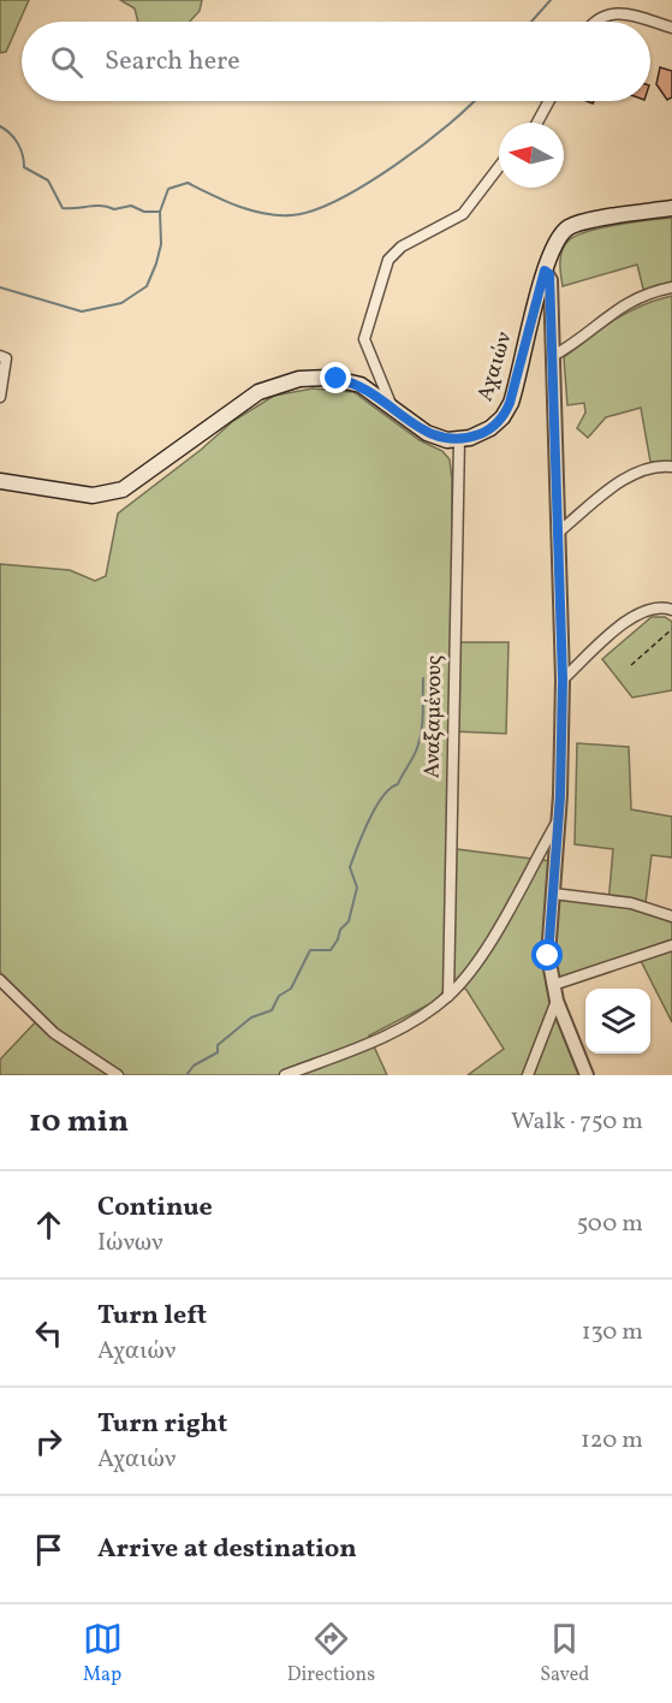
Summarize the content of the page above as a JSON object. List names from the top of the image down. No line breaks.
{"streets":{"main road":["Αχαιών"],"street":["Αναξαμένους"]},"crossings":[["Αχαιών","Αναξαμένους"]],"north":"left","page":{"search":"Search here","heading":["10 min","Walk · 750 m"],"list":[["Continue","Ιώνων","500 m"],["Turn left","Αχαιών","130 m"],["Turn right","Αχαιών","120 m"],"Arrive at destination"],"nav":["Map","Directions","Saved"]}}
